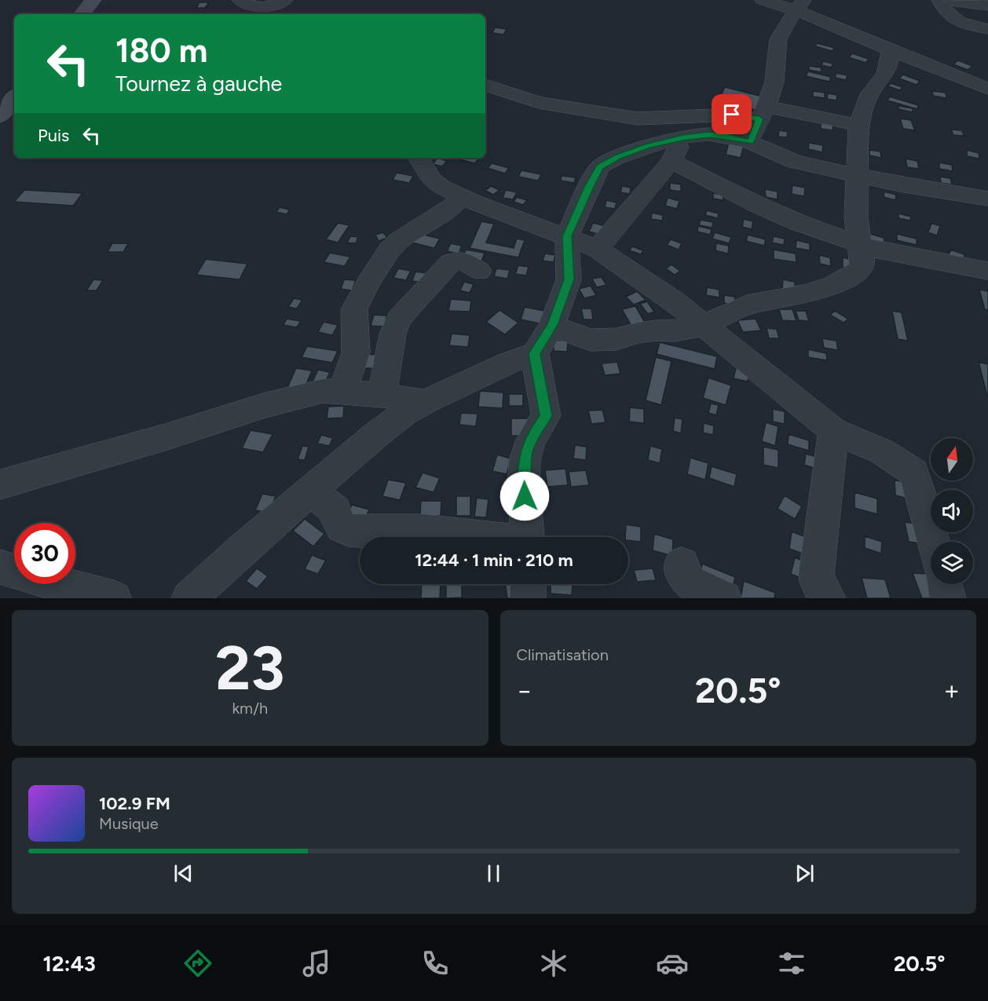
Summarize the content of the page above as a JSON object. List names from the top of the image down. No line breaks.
{"north":"top","page":{"turn":["180 m","Tournez à gauche"],"then":"Puis","limit":"30","trip":"12:44 · 1 min · 210 m","tile":[["23","km/h"],"Climatisation"],"heat":["−","20.5°","+"],"song":["102.9 FM","Musique"],"tabs":["12:43","20.5°"]}}
